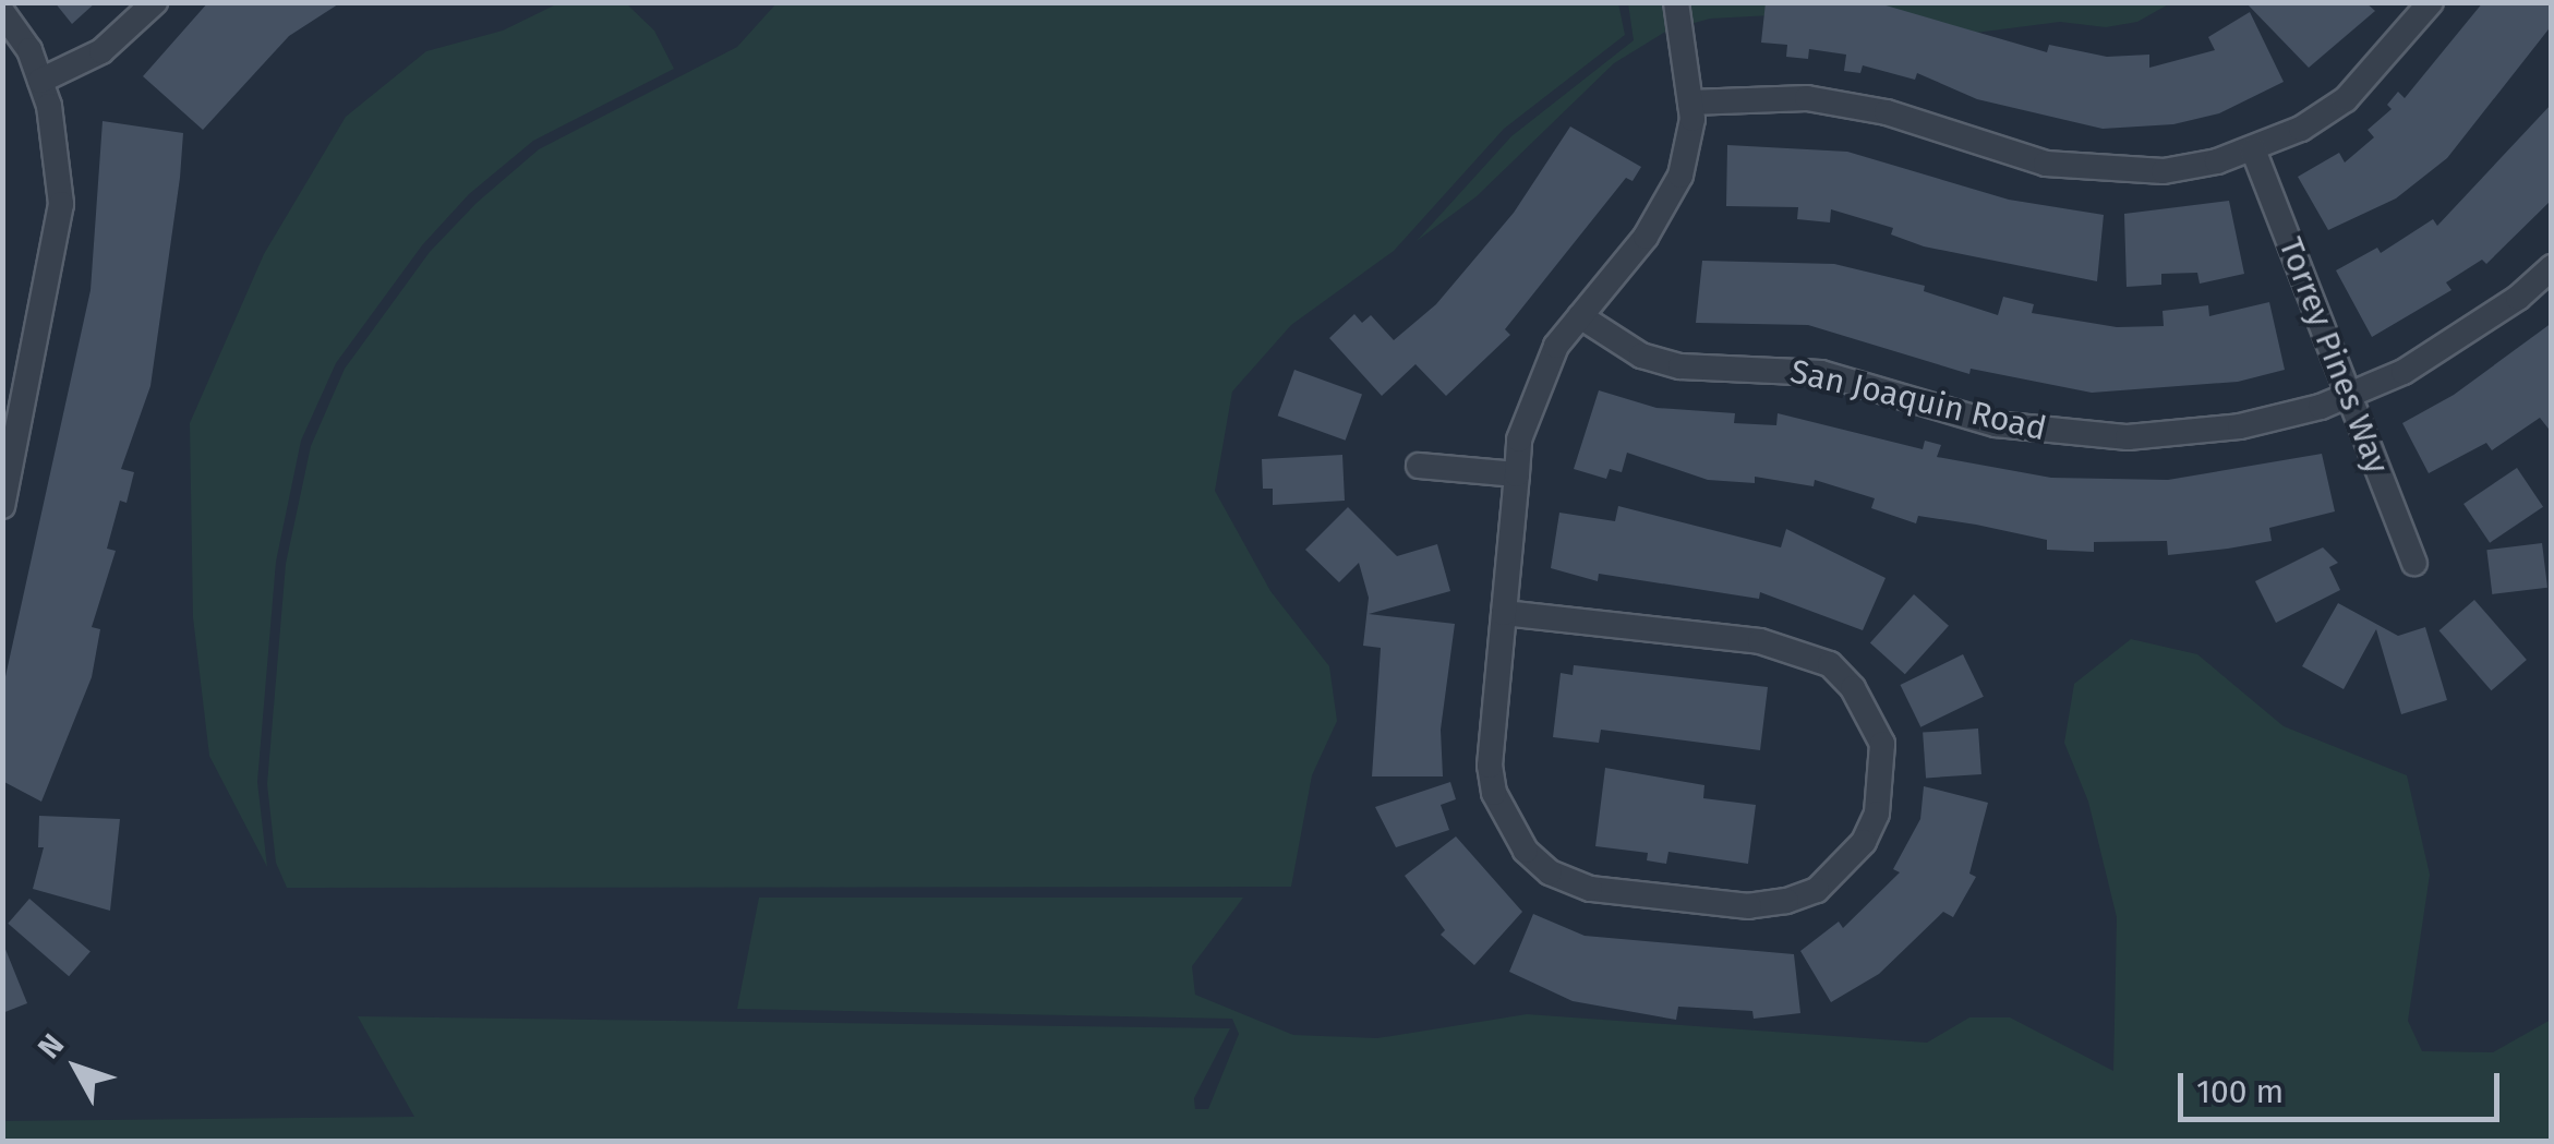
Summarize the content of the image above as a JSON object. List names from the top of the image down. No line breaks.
{"streets":{"street":["Torrey Pines Way","San Joaquin Road"]},"crossings":[["Torrey Pines Way","San Joaquin Road"]],"scale_bar":"100 m","north":"top left"}
